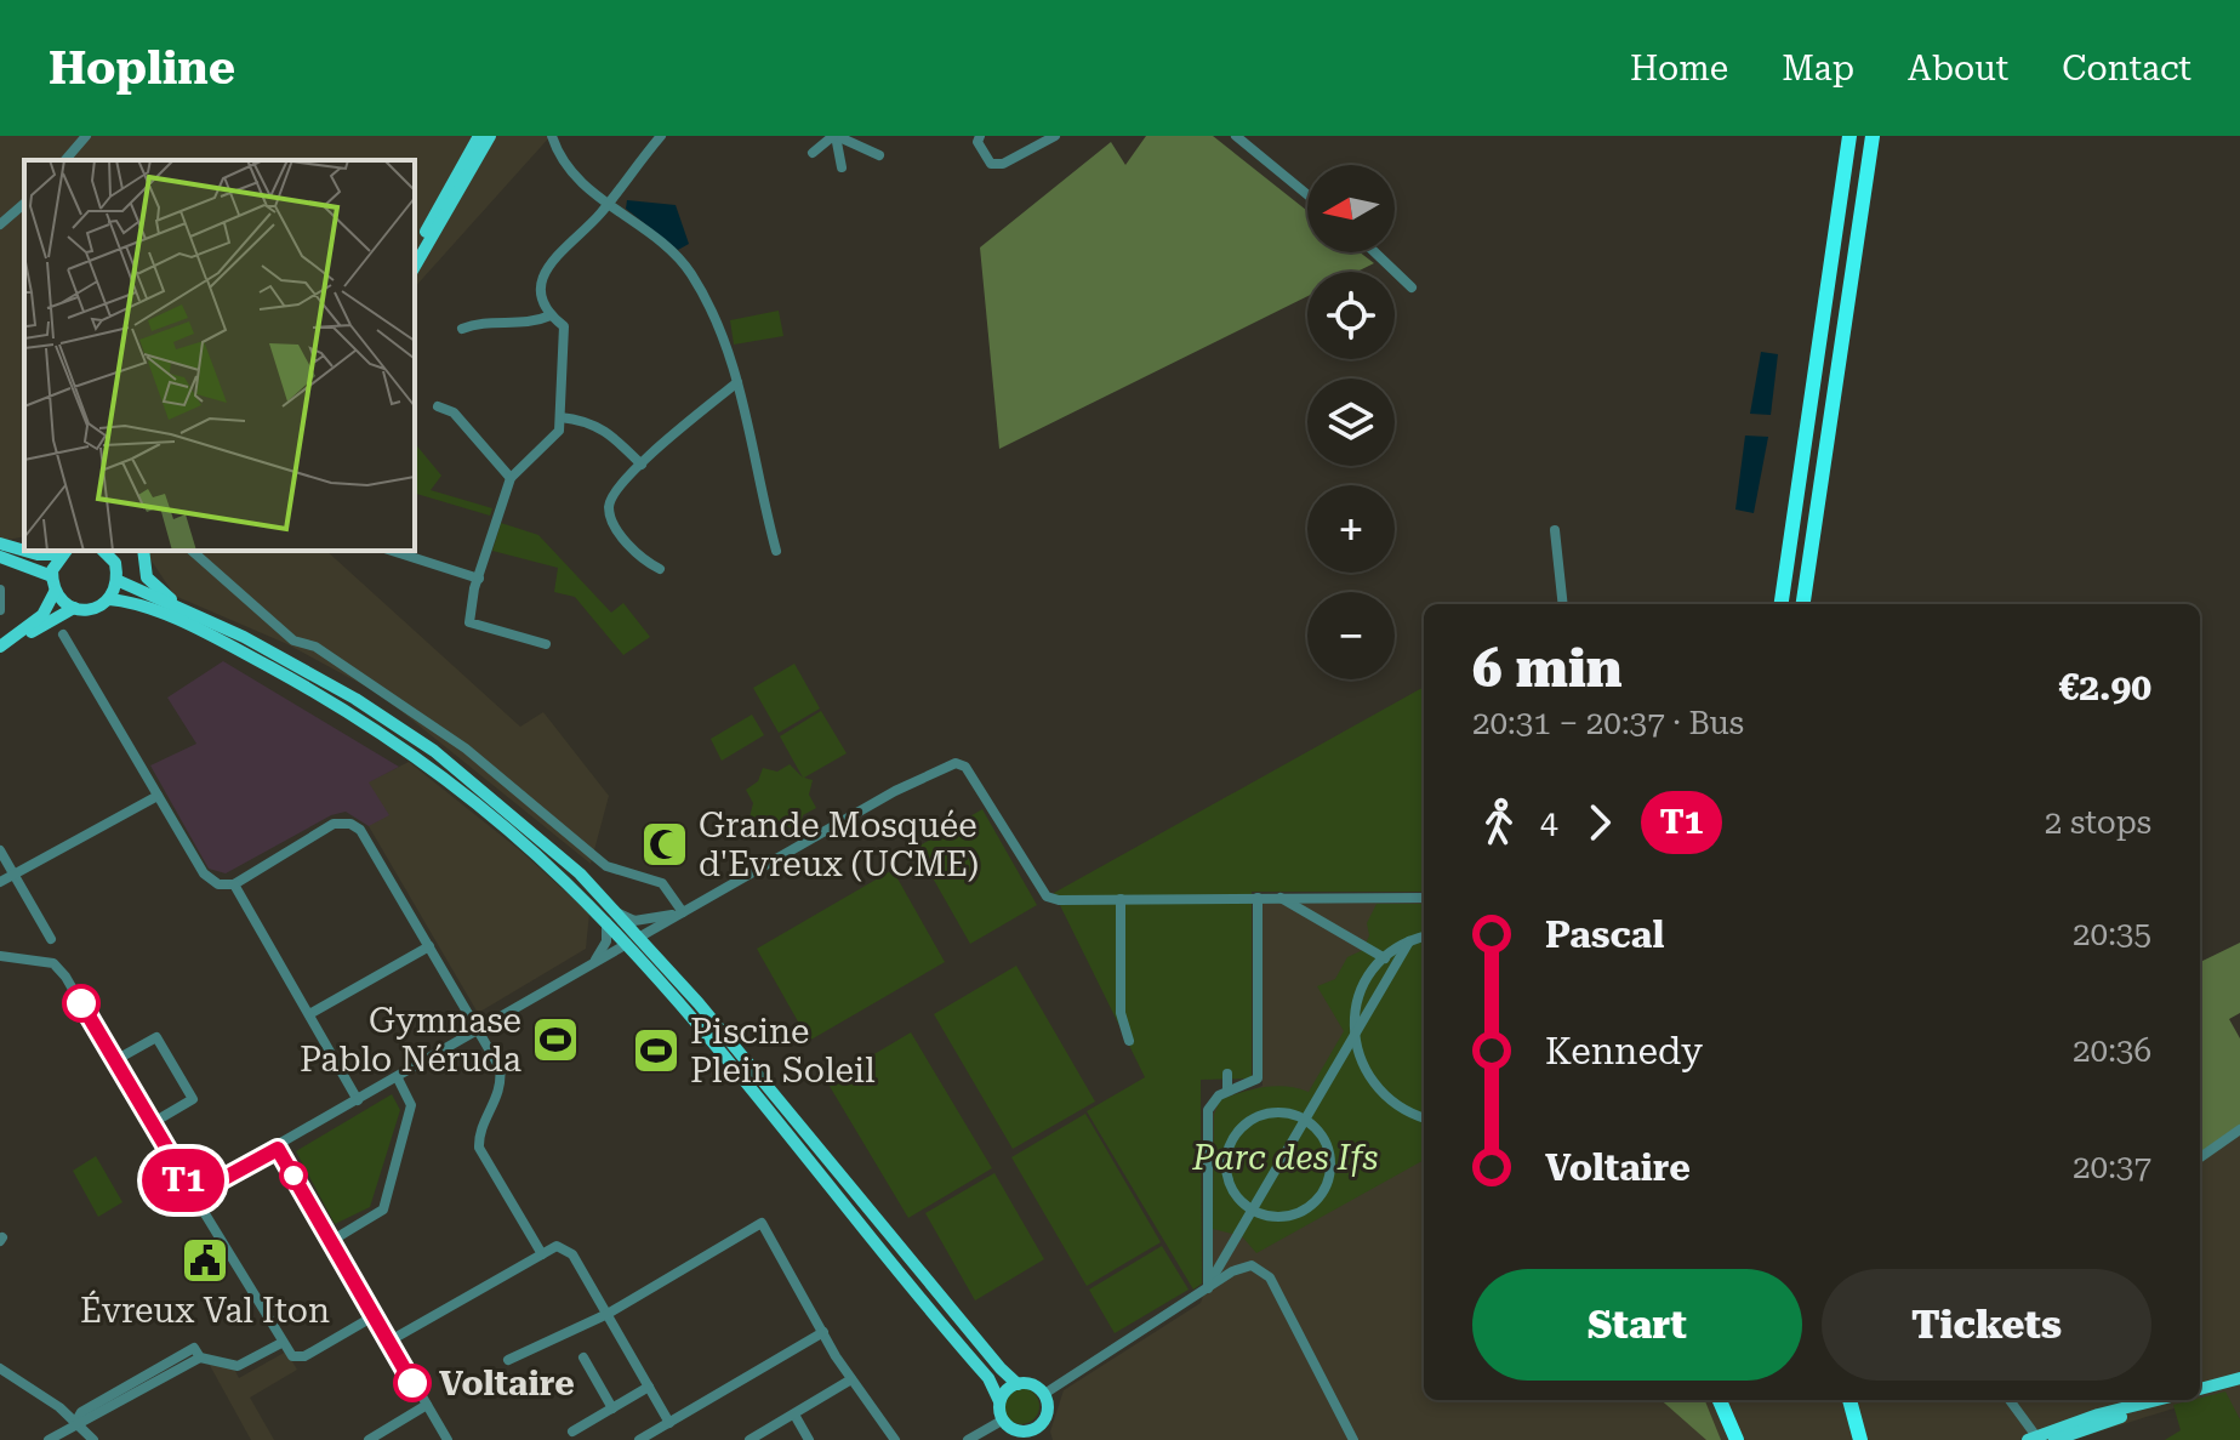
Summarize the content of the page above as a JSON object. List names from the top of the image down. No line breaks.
{"parks":["Parc des Ifs"],"places":{"mosque":["Grande Mosquée d'Evreux (UCME)"],"sports":["Gymnase Pablo Néruda","Piscine Plein Soleil"],"public building":["Évreux Val Iton"],"other":["Voltaire"]},"lines":["bus line T1"],"north":"left","page":{"header":"Hopline","nav":["Home","Map","About","Contact"],"on_map":"T1","map_buttons":["+","−"],"heading":["6 min","20:31 – 20:37 · Bus","€2.90"],"legs":["4","T1","2 stops"],"list":[{"name":"Pascal","value":"20:35"},{"name":"Kennedy","value":"20:36"},{"name":"Voltaire","value":"20:37"}],"buttons":["Start","Tickets"]}}
